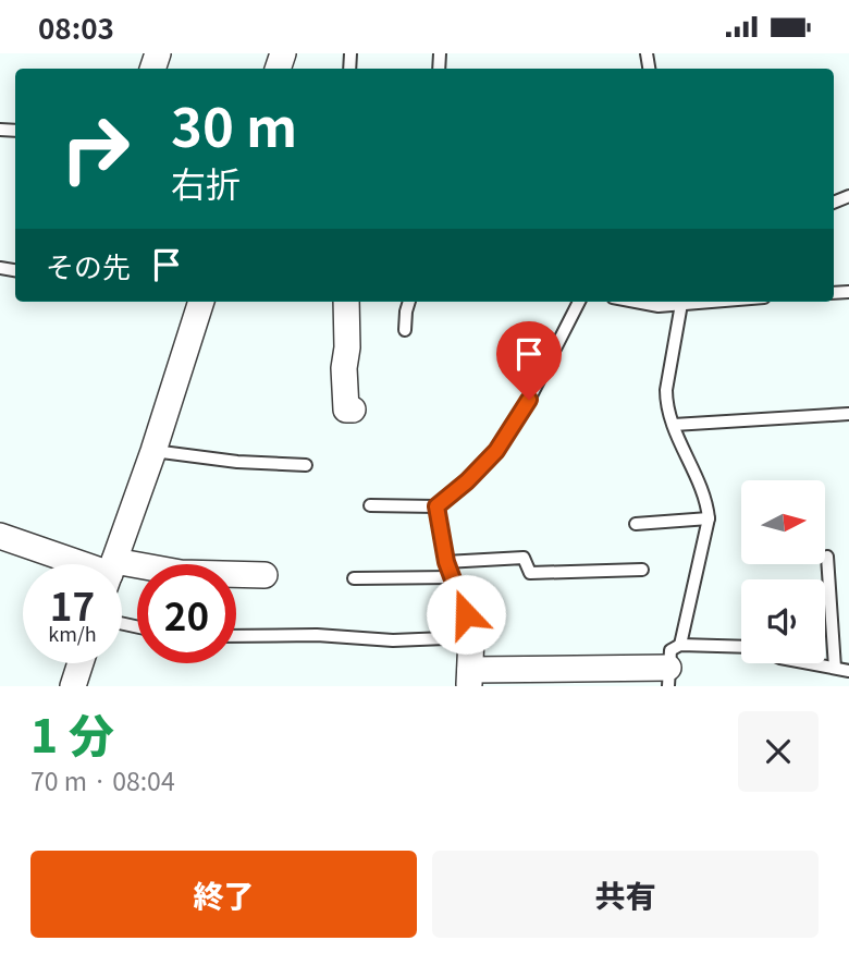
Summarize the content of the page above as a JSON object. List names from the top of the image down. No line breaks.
{"north":"right","page":{"status":"08:03","turn":["30 m","右折"],"then":"その先","speed":"17 km/h","limit":"20","heading":["1 分","70 m · 08:04"],"buttons":["終了","共有"]}}
